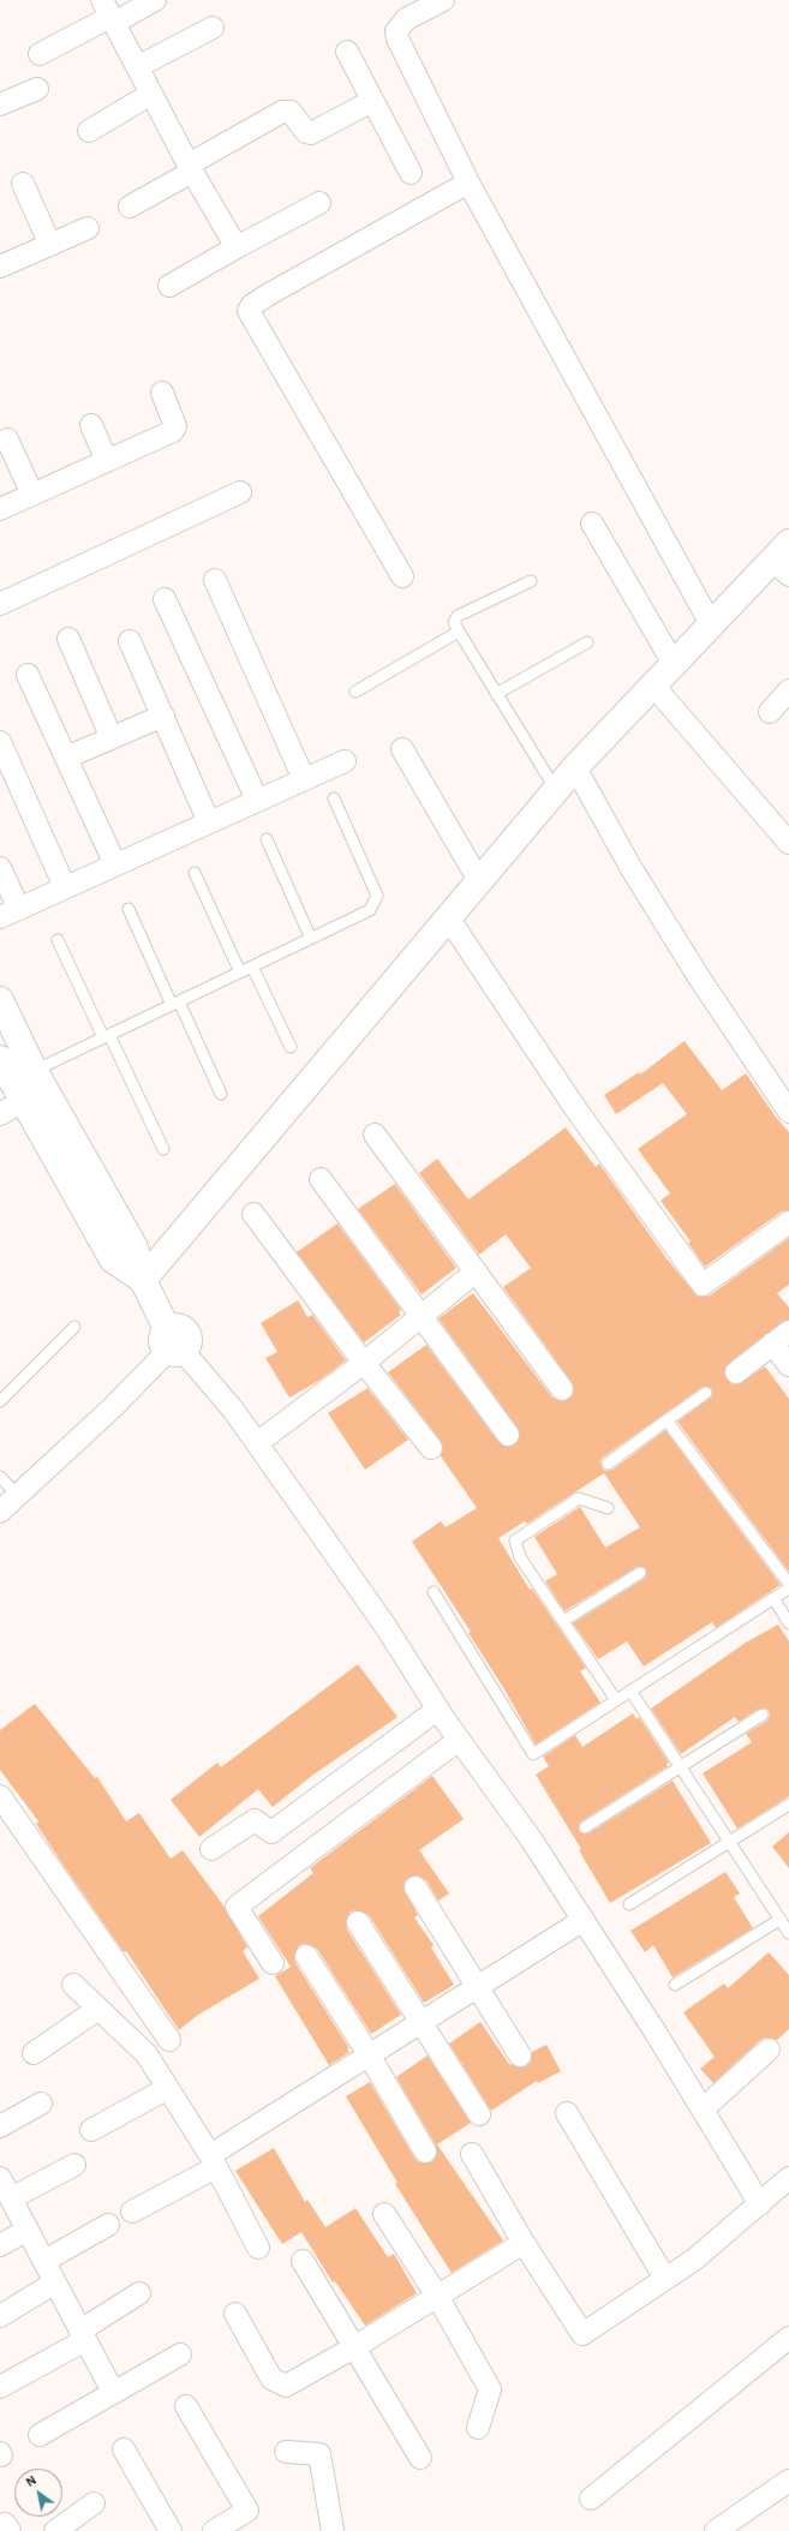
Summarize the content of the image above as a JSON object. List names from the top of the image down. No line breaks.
{"north":"top left"}
